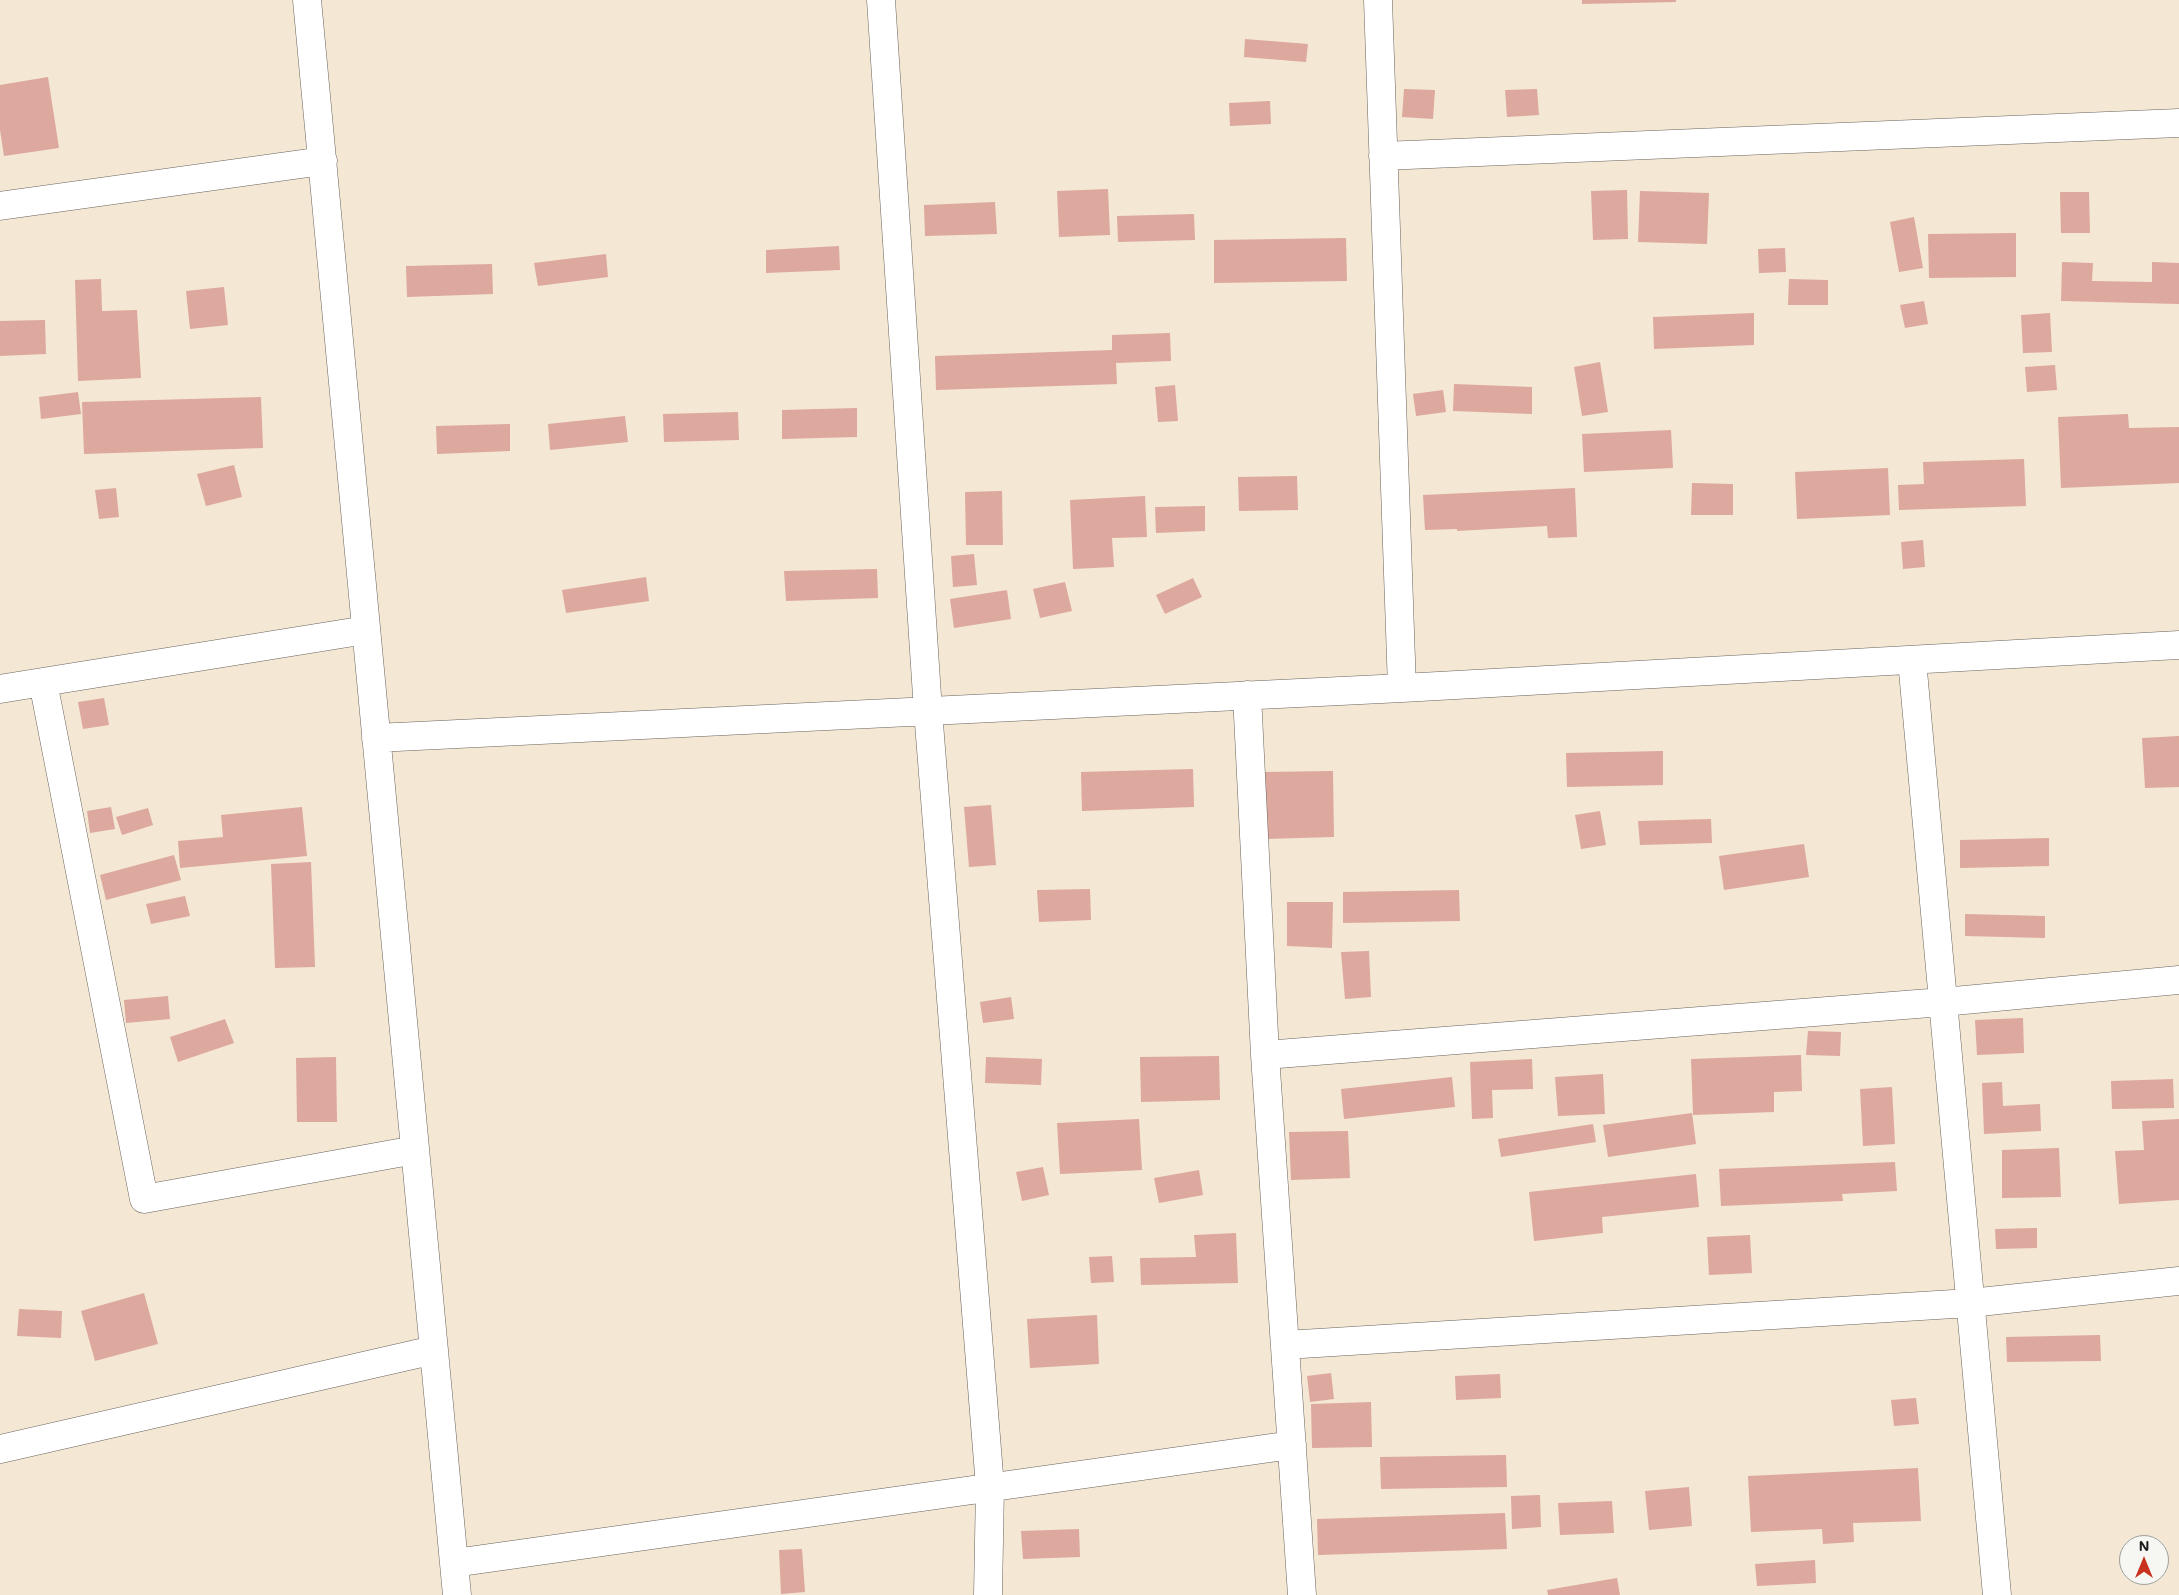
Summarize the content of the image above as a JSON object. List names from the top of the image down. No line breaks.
{"north":"top"}
